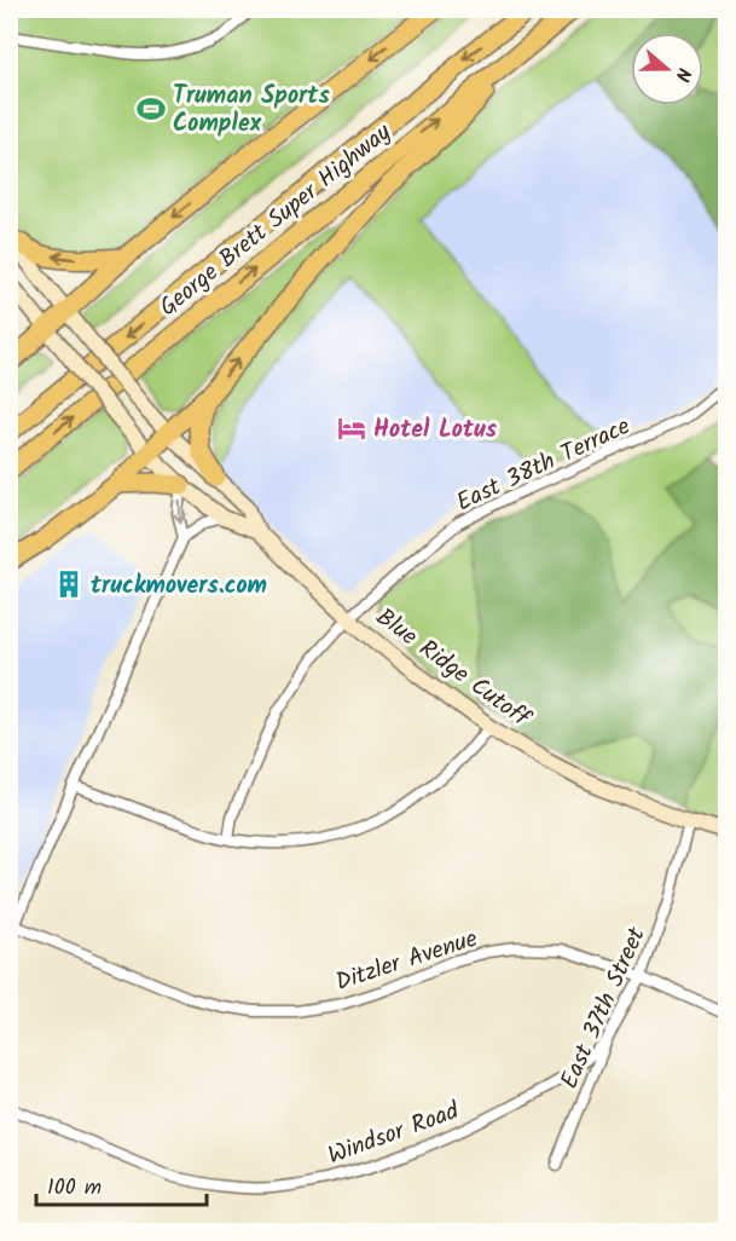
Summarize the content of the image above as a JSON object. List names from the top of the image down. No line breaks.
{"streets":{"highway":["George Brett Super Highway"],"main road":["Blue Ridge Cutoff"],"street":["East 38th Terrace","Ditzler Avenue","East 37th Street","Windsor Road"]},"crossings":[["East 38th Terrace","Blue Ridge Cutoff"],["Blue Ridge Cutoff","East 37th Street"],["Ditzler Avenue","East 37th Street"],["East 37th Street","Windsor Road"]],"places":{"sports":["Truman Sports Complex"],"hotel":["Hotel Lotus"],"building":["truckmovers.com"]},"scale_bar":"100 m","north":"right"}
